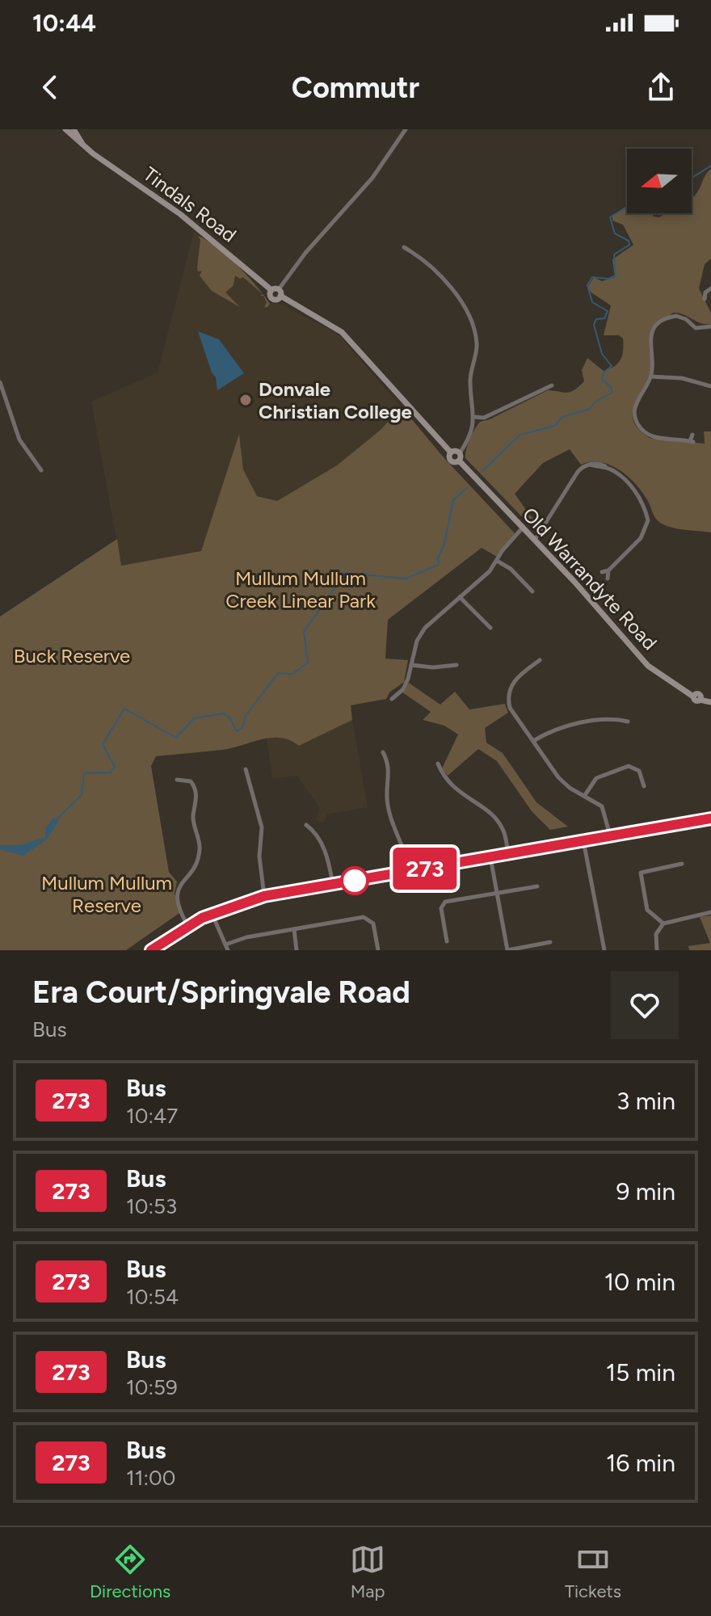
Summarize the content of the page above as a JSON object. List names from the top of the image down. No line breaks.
{"streets":{"main road":["Tindals Road","Old Warrandyte Road"]},"parks":["Mullum Mullum Creek Linear Park","Buck Reserve","Mullum Mullum Reserve"],"places":["Donvale Christian College"],"lines":["bus line 273"],"north":"left","page":{"status":"10:44","header":"Commutr","on_map":"273","heading":["Era Court/Springvale Road","Bus"],"list":[{"mark":"273","name":"Bus","note":"10:47","value":"3 min"},{"mark":"273","name":"Bus","note":"10:53","value":"9 min"},{"mark":"273","name":"Bus","note":"10:54","value":"10 min"},{"mark":"273","name":"Bus","note":"10:59","value":"15 min"},{"mark":"273","name":"Bus","note":"11:00","value":"16 min"}],"tabs":["Directions","Map","Tickets"]}}
